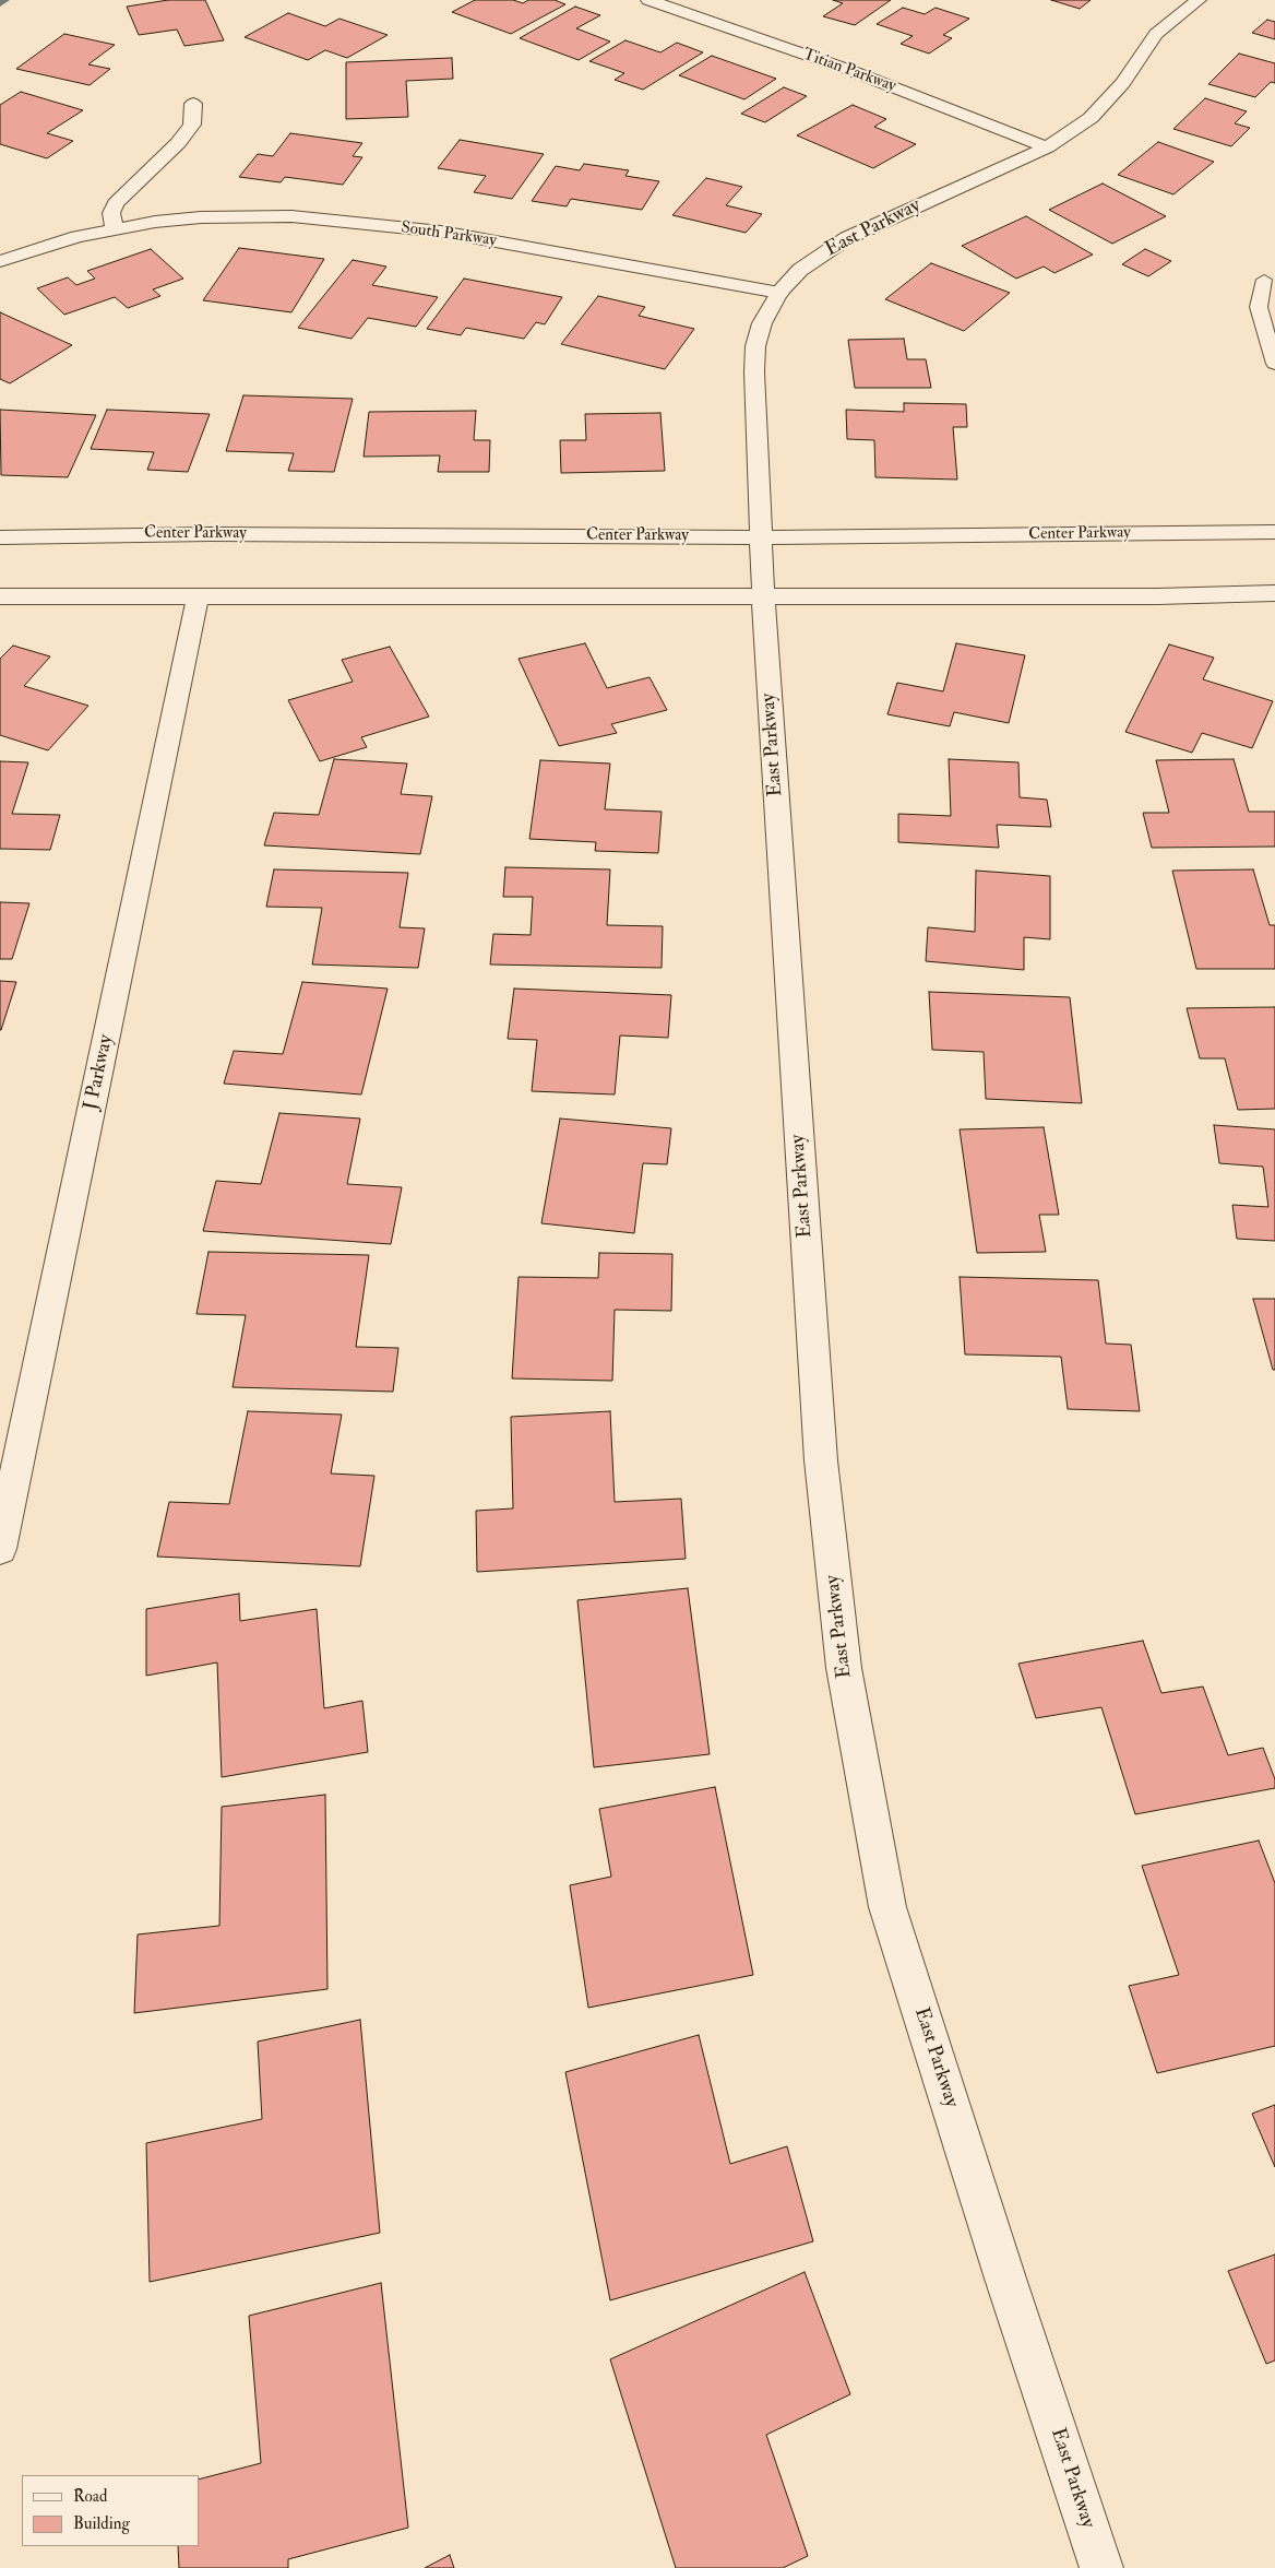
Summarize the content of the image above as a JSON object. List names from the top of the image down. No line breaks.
{"streets":{"street":["Titian Parkway","East Parkway","South Parkway","Center Parkway","J Parkway"]},"crossings":[["Titian Parkway","East Parkway"],["East Parkway","South Parkway"],["East Parkway","Center Parkway"]],"legend":["Road","Building"]}
